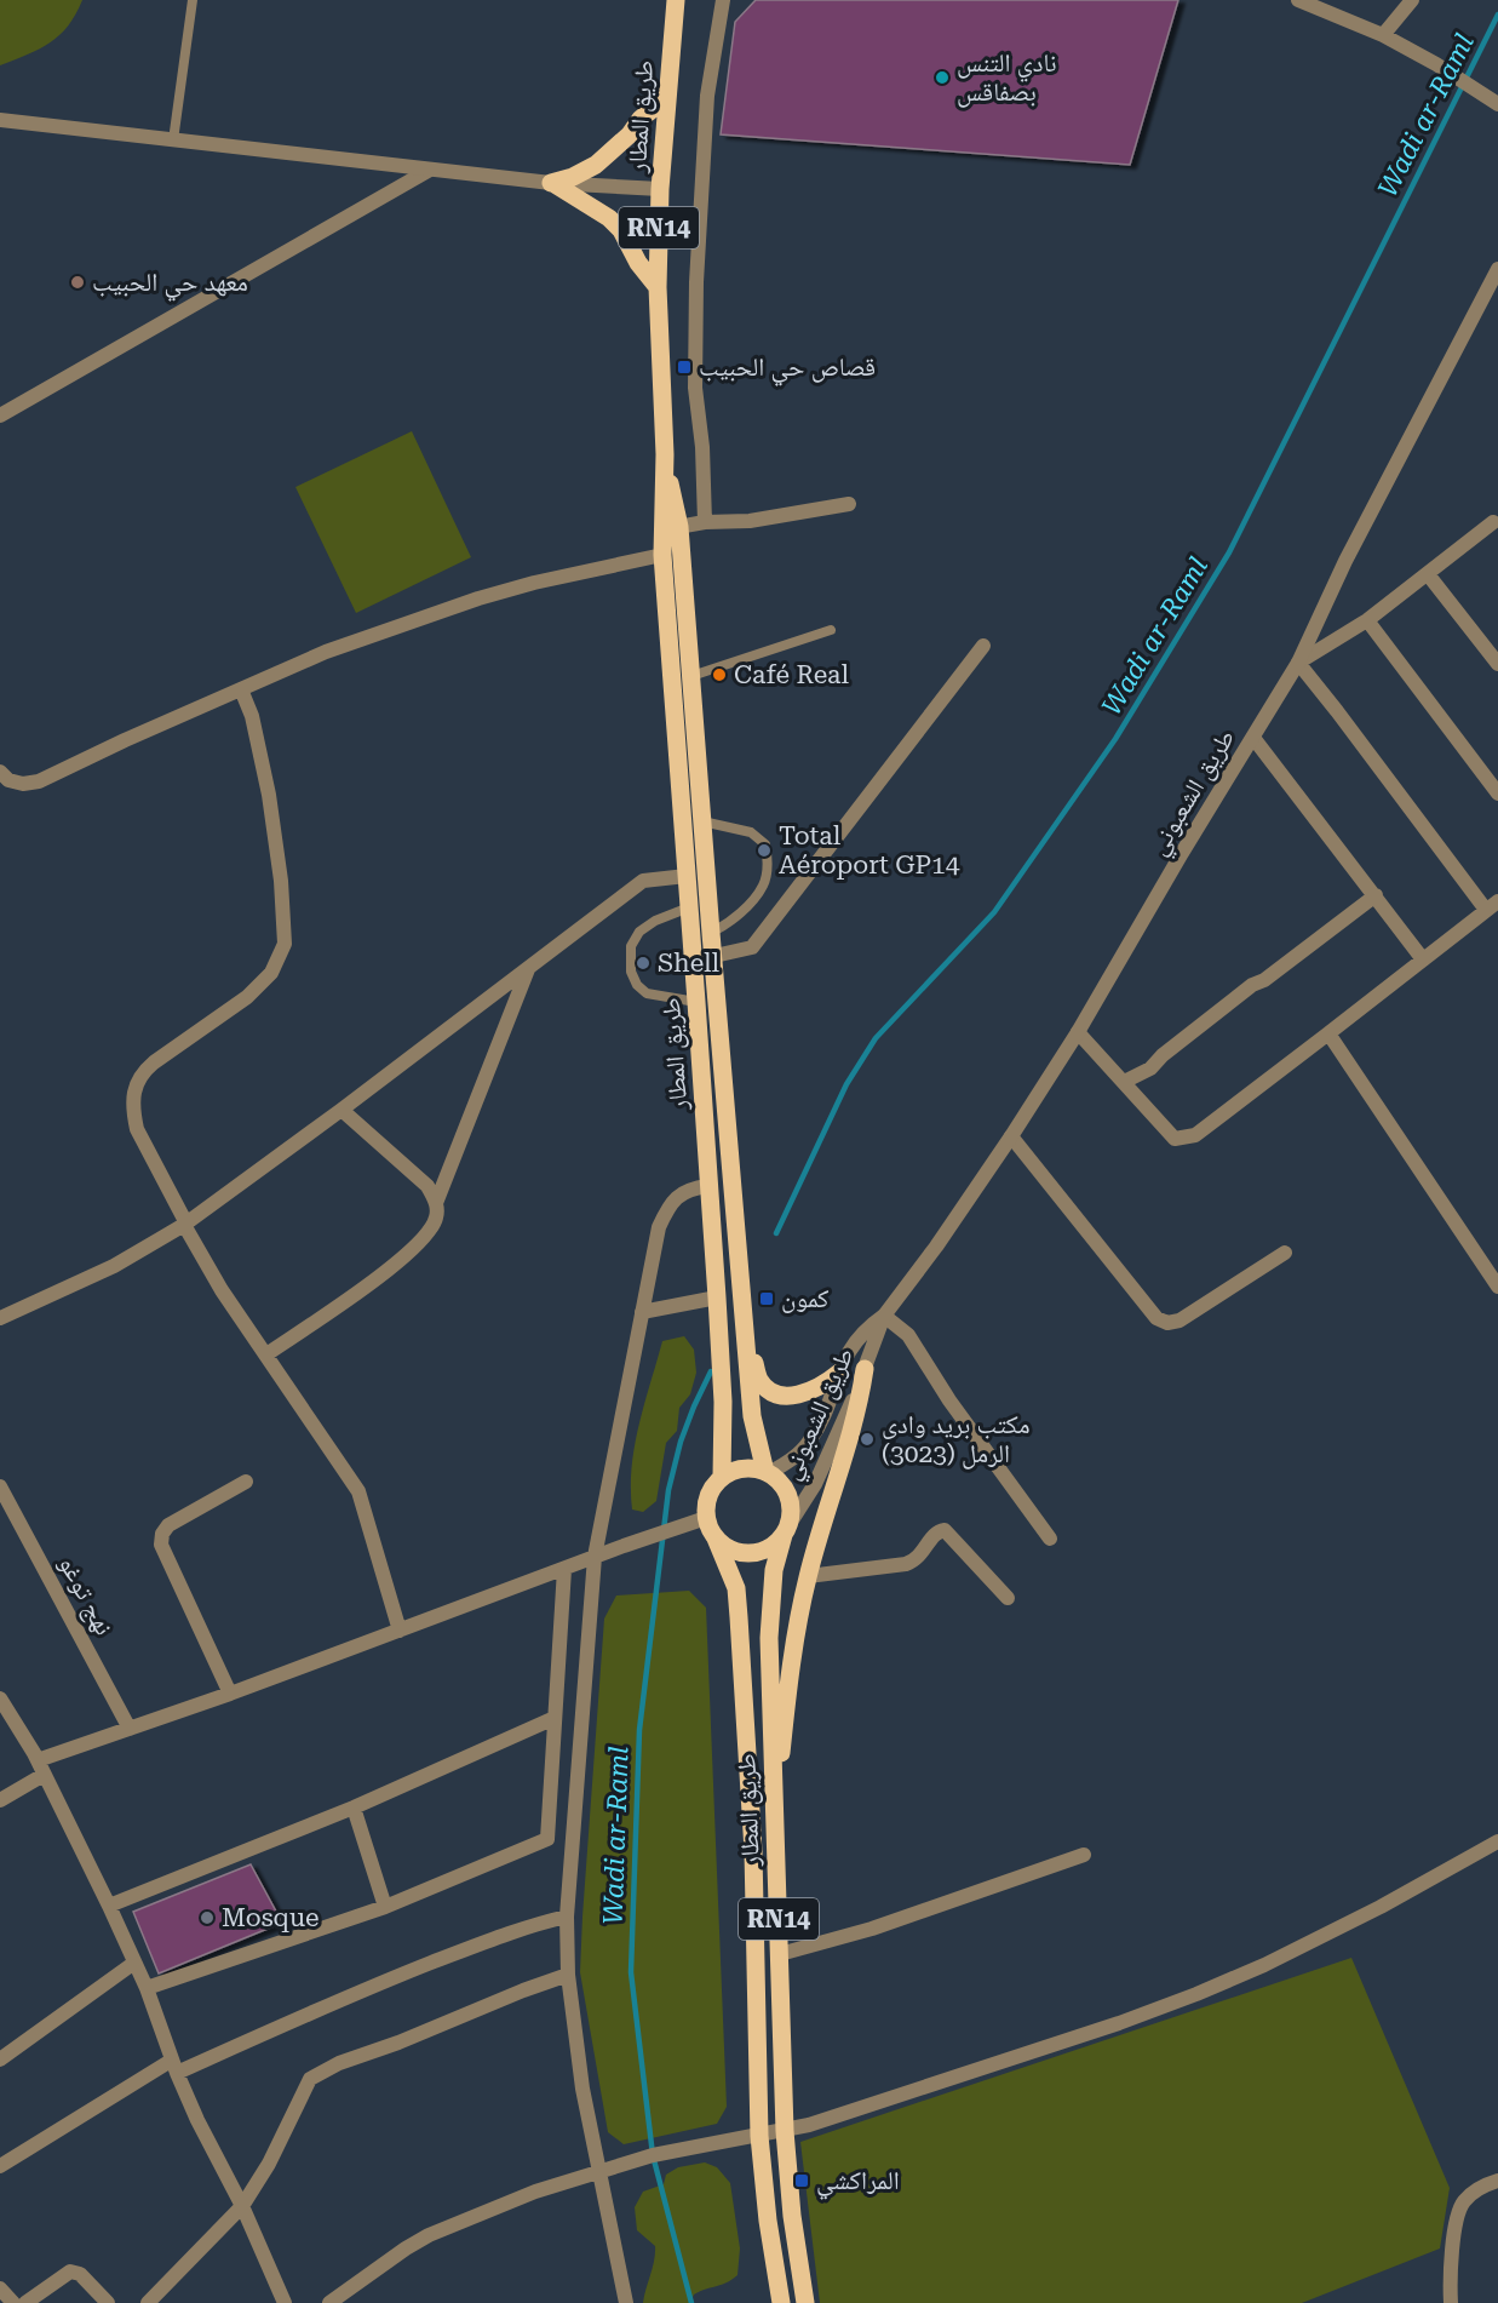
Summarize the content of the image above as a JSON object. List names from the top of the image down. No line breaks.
{"streets":{"main road":["طريق المطار","RN14"],"street":["طريق الشعبوني","نهج توغو"]},"crossings":[["طريق المطار","RN14"],["طريق المطار","طريق الشعبوني"],["RN14","طريق الشعبوني"]],"water":["Wadi ar-Raml"],"places":{"other":["نادي التنس بصفاقس","معهد حي الحبيب","Café Real","Total Aéroport GP14","Shell","مكتب بريد وادي الرمل (3023)","Mosque"],"transit":["قصاص حي الحبيب","كمون","المراكشي"]}}
